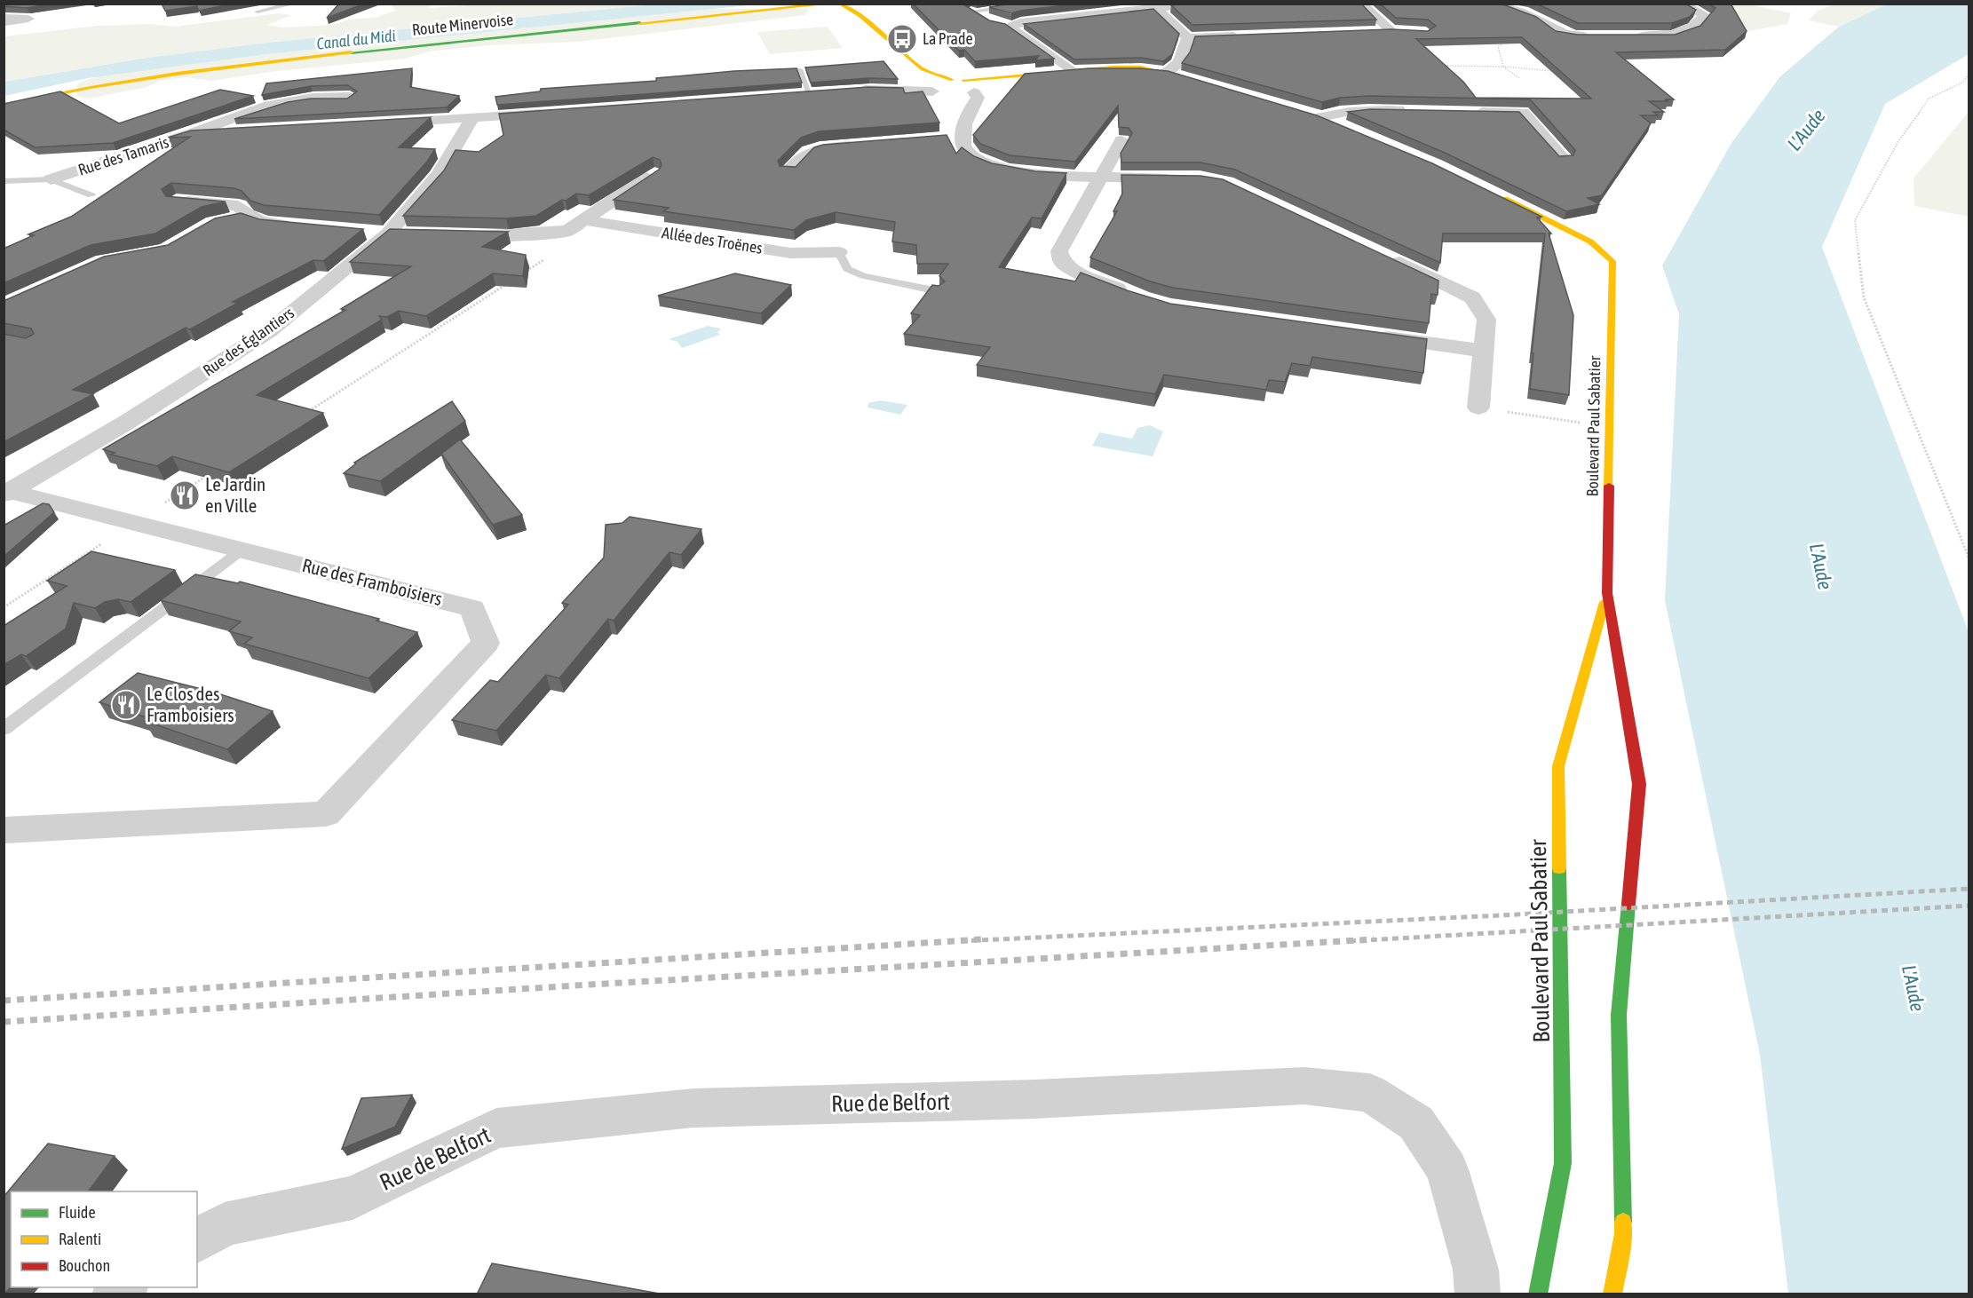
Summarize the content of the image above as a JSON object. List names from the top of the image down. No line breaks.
{"streets":{"street":["Route Minervoise","Rue des Tamaris","Allée des Troënes","Rue des Églantiers","Boulevard Paul Sabatier","Rue des Framboisiers","Rue de Belfort"]},"crossings":[["Rue des Églantiers","Rue des Framboisiers"]],"water":["Canal du Midi","L'Aude"],"places":{"bus stop":["La Prade"],"restaurant":["Le Jardin en Ville","Le Clos des Framboisiers"]},"legend":["Fluide","Ralenti","Bouchon"]}
